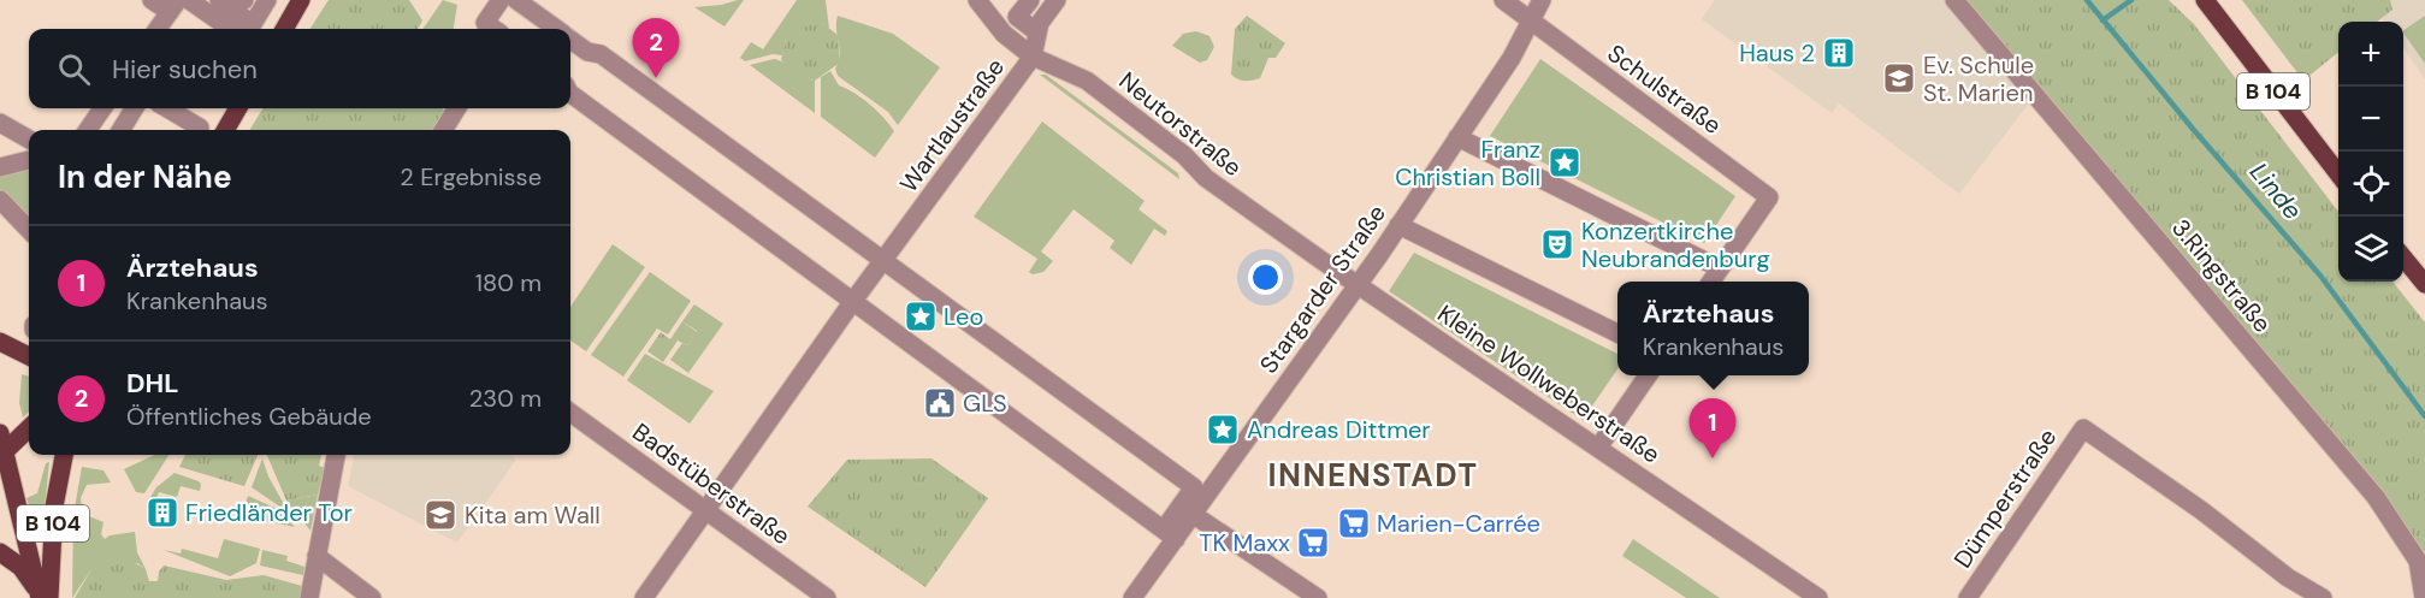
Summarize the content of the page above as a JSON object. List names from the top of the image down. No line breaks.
{"streets":{"main road":["B 104"],"street":["Schulstraße","Neutorstraße","Wartlaustraße","3.Ringstraße","Stargarder Straße","Kleine Wollweberstraße","Badstüberstraße","Dümperstraße"]},"crossings":[["Schulstraße","Stargarder Straße"],["Neutorstraße","Wartlaustraße"],["Neutorstraße","Stargarder Straße"],["Neutorstraße","Kleine Wollweberstraße"],["Wartlaustraße","Badstüberstraße"],["Stargarder Straße","Kleine Wollweberstraße"]],"districts":["INNENSTADT"],"water":["Linde"],"places":{"building":["Haus 2","Friedländer Tor"],"school or university":["Ev. Schule St. Marien","Kita am Wall"],"place":["Franz Christian Boll","Leo","Andreas Dittmer"],"theatre":["Konzertkirche Neubrandenburg"],"public building":["GLS"],"supermarket":["Marien-Carrée","TK Maxx"]},"page":{"pins":["2","1"],"map_buttons":["+","−"],"search":"Hier suchen","heading":["In der Nähe","2 Ergebnisse"],"list":[{"mark":"1","name":"Ärztehaus","note":"Krankenhaus","value":"180 m"},{"mark":"2","name":"DHL","note":"Öffentliches Gebäude","value":"230 m"}],"popup":["Ärztehaus","Krankenhaus"]}}
